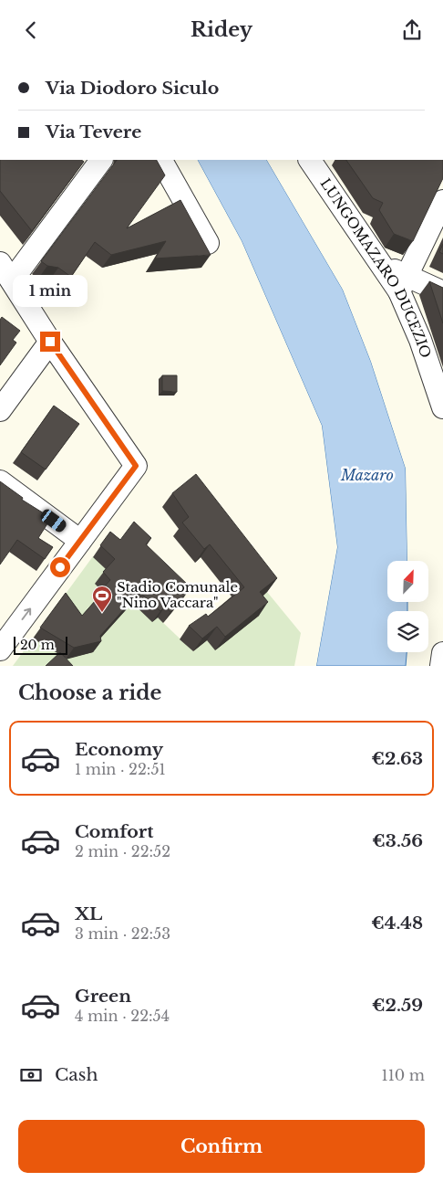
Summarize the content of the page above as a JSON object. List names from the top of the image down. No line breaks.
{"streets":{"street":["LUNGOMAZARO DUCEZIO"]},"water":["Mazaro"],"places":{"sports":["Stadio Comunale \"Nino Vaccara\""]},"scale_bar":"20 m","north":"top right","page":{"header":"Ridey","banner":["Via Diodoro Siculo","Via Tevere"],"bubble":"1 min","scale":"20 m","heading":"Choose a ride","list":[{"name":"Economy","note":"1 min · 22:51","value":"€2.63"},{"name":"Comfort","note":"2 min · 22:52","value":"€3.56"},{"name":"XL","note":"3 min · 22:53","value":"€4.48"},{"name":"Green","note":"4 min · 22:54","value":"€2.59"}],"pay":["Cash","110 m"],"buttons":"Confirm"}}
